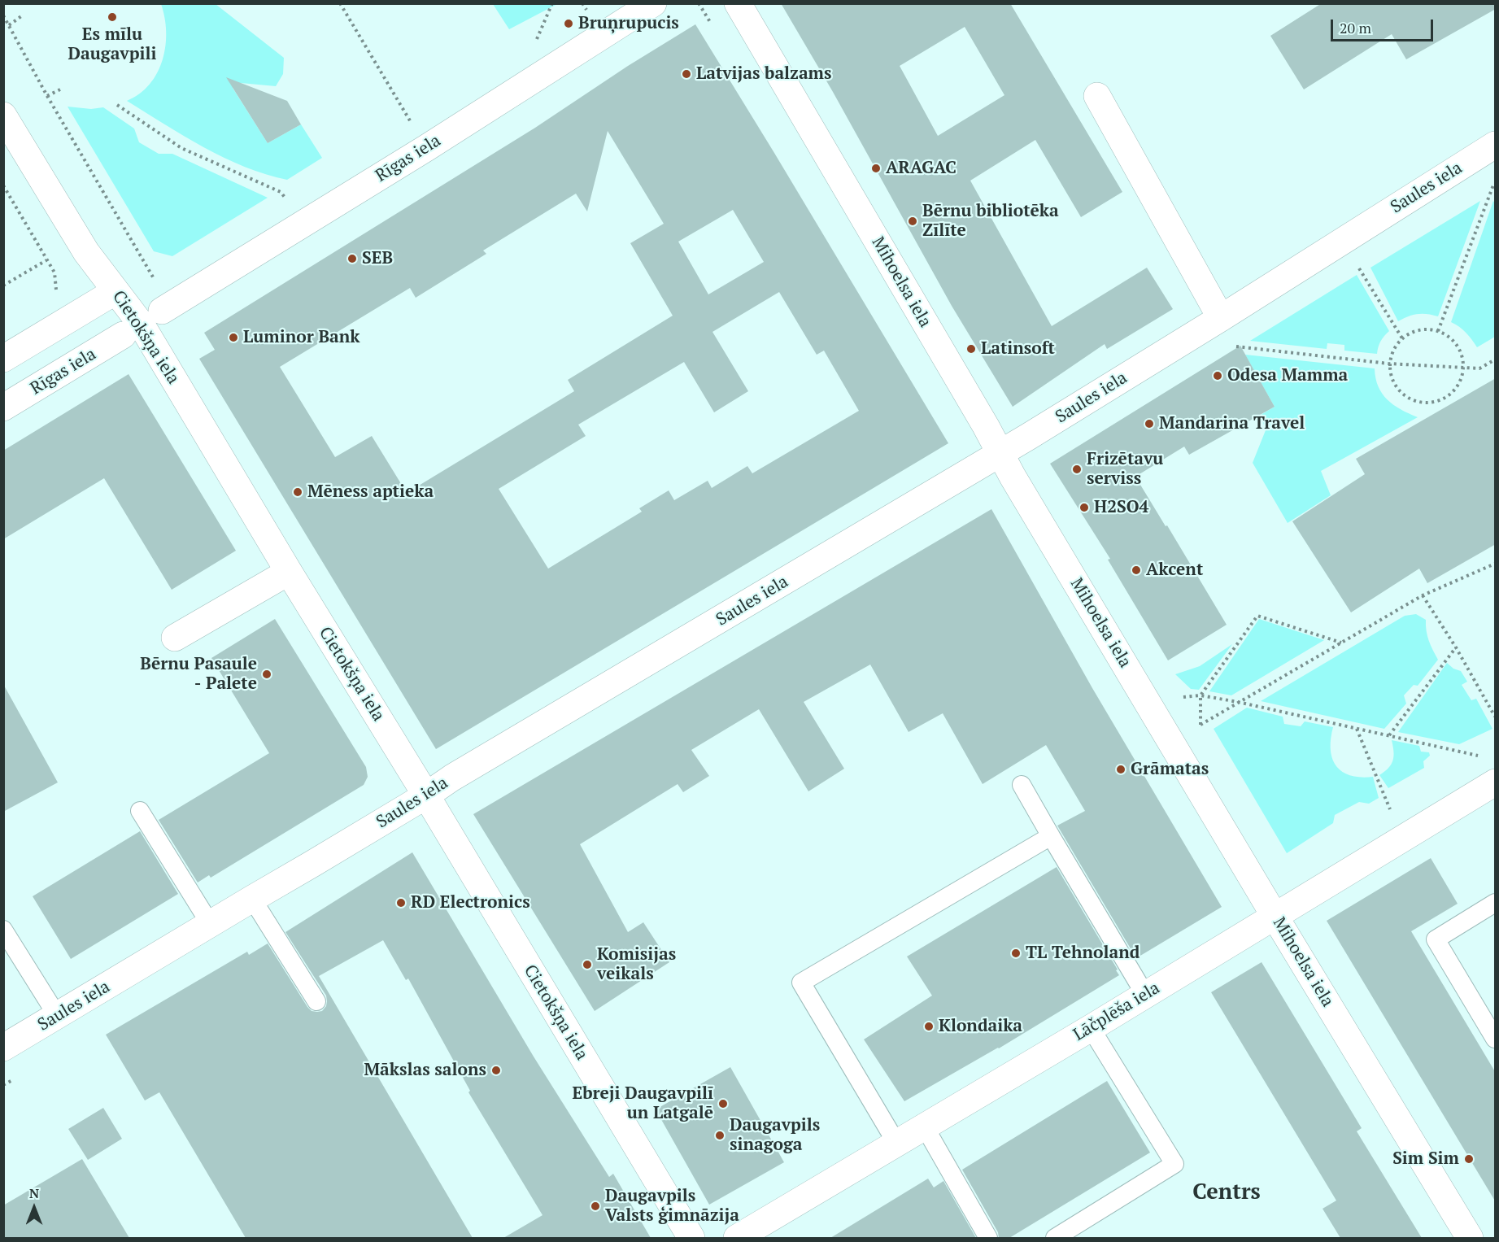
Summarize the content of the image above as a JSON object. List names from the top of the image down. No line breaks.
{"streets":{"street":["Rīgas iela","Saules iela","Mihoelsa iela","Cietokšņa iela","Lāčplēša iela"]},"crossings":[["Saules iela","Mihoelsa iela"],["Saules iela","Cietokšņa iela"],["Mihoelsa iela","Lāčplēša iela"]],"districts":["Centrs"],"places":["Es mīlu Daugavpili","Bruņrupucis","Latvijas balzams","ARAGAC","Bērnu bibliotēka Zīlīte","SEB","Luminor Bank","Latinsoft","Odesa Mamma","Mandarina Travel","Frizētavu serviss","Mēness aptieka","H2SO4","Akcent","Bērnu Pasaule - Palete","Grāmatas","RD Electronics","TL Tehnoland","Komisijas veikals","Klondaika","Mākslas salons","Ebreji Daugavpilī un Latgalē","Daugavpils sinagoga","Sim Sim","Daugavpils Valsts ģimnāzija"],"scale_bar":"20 m","north":"top"}
